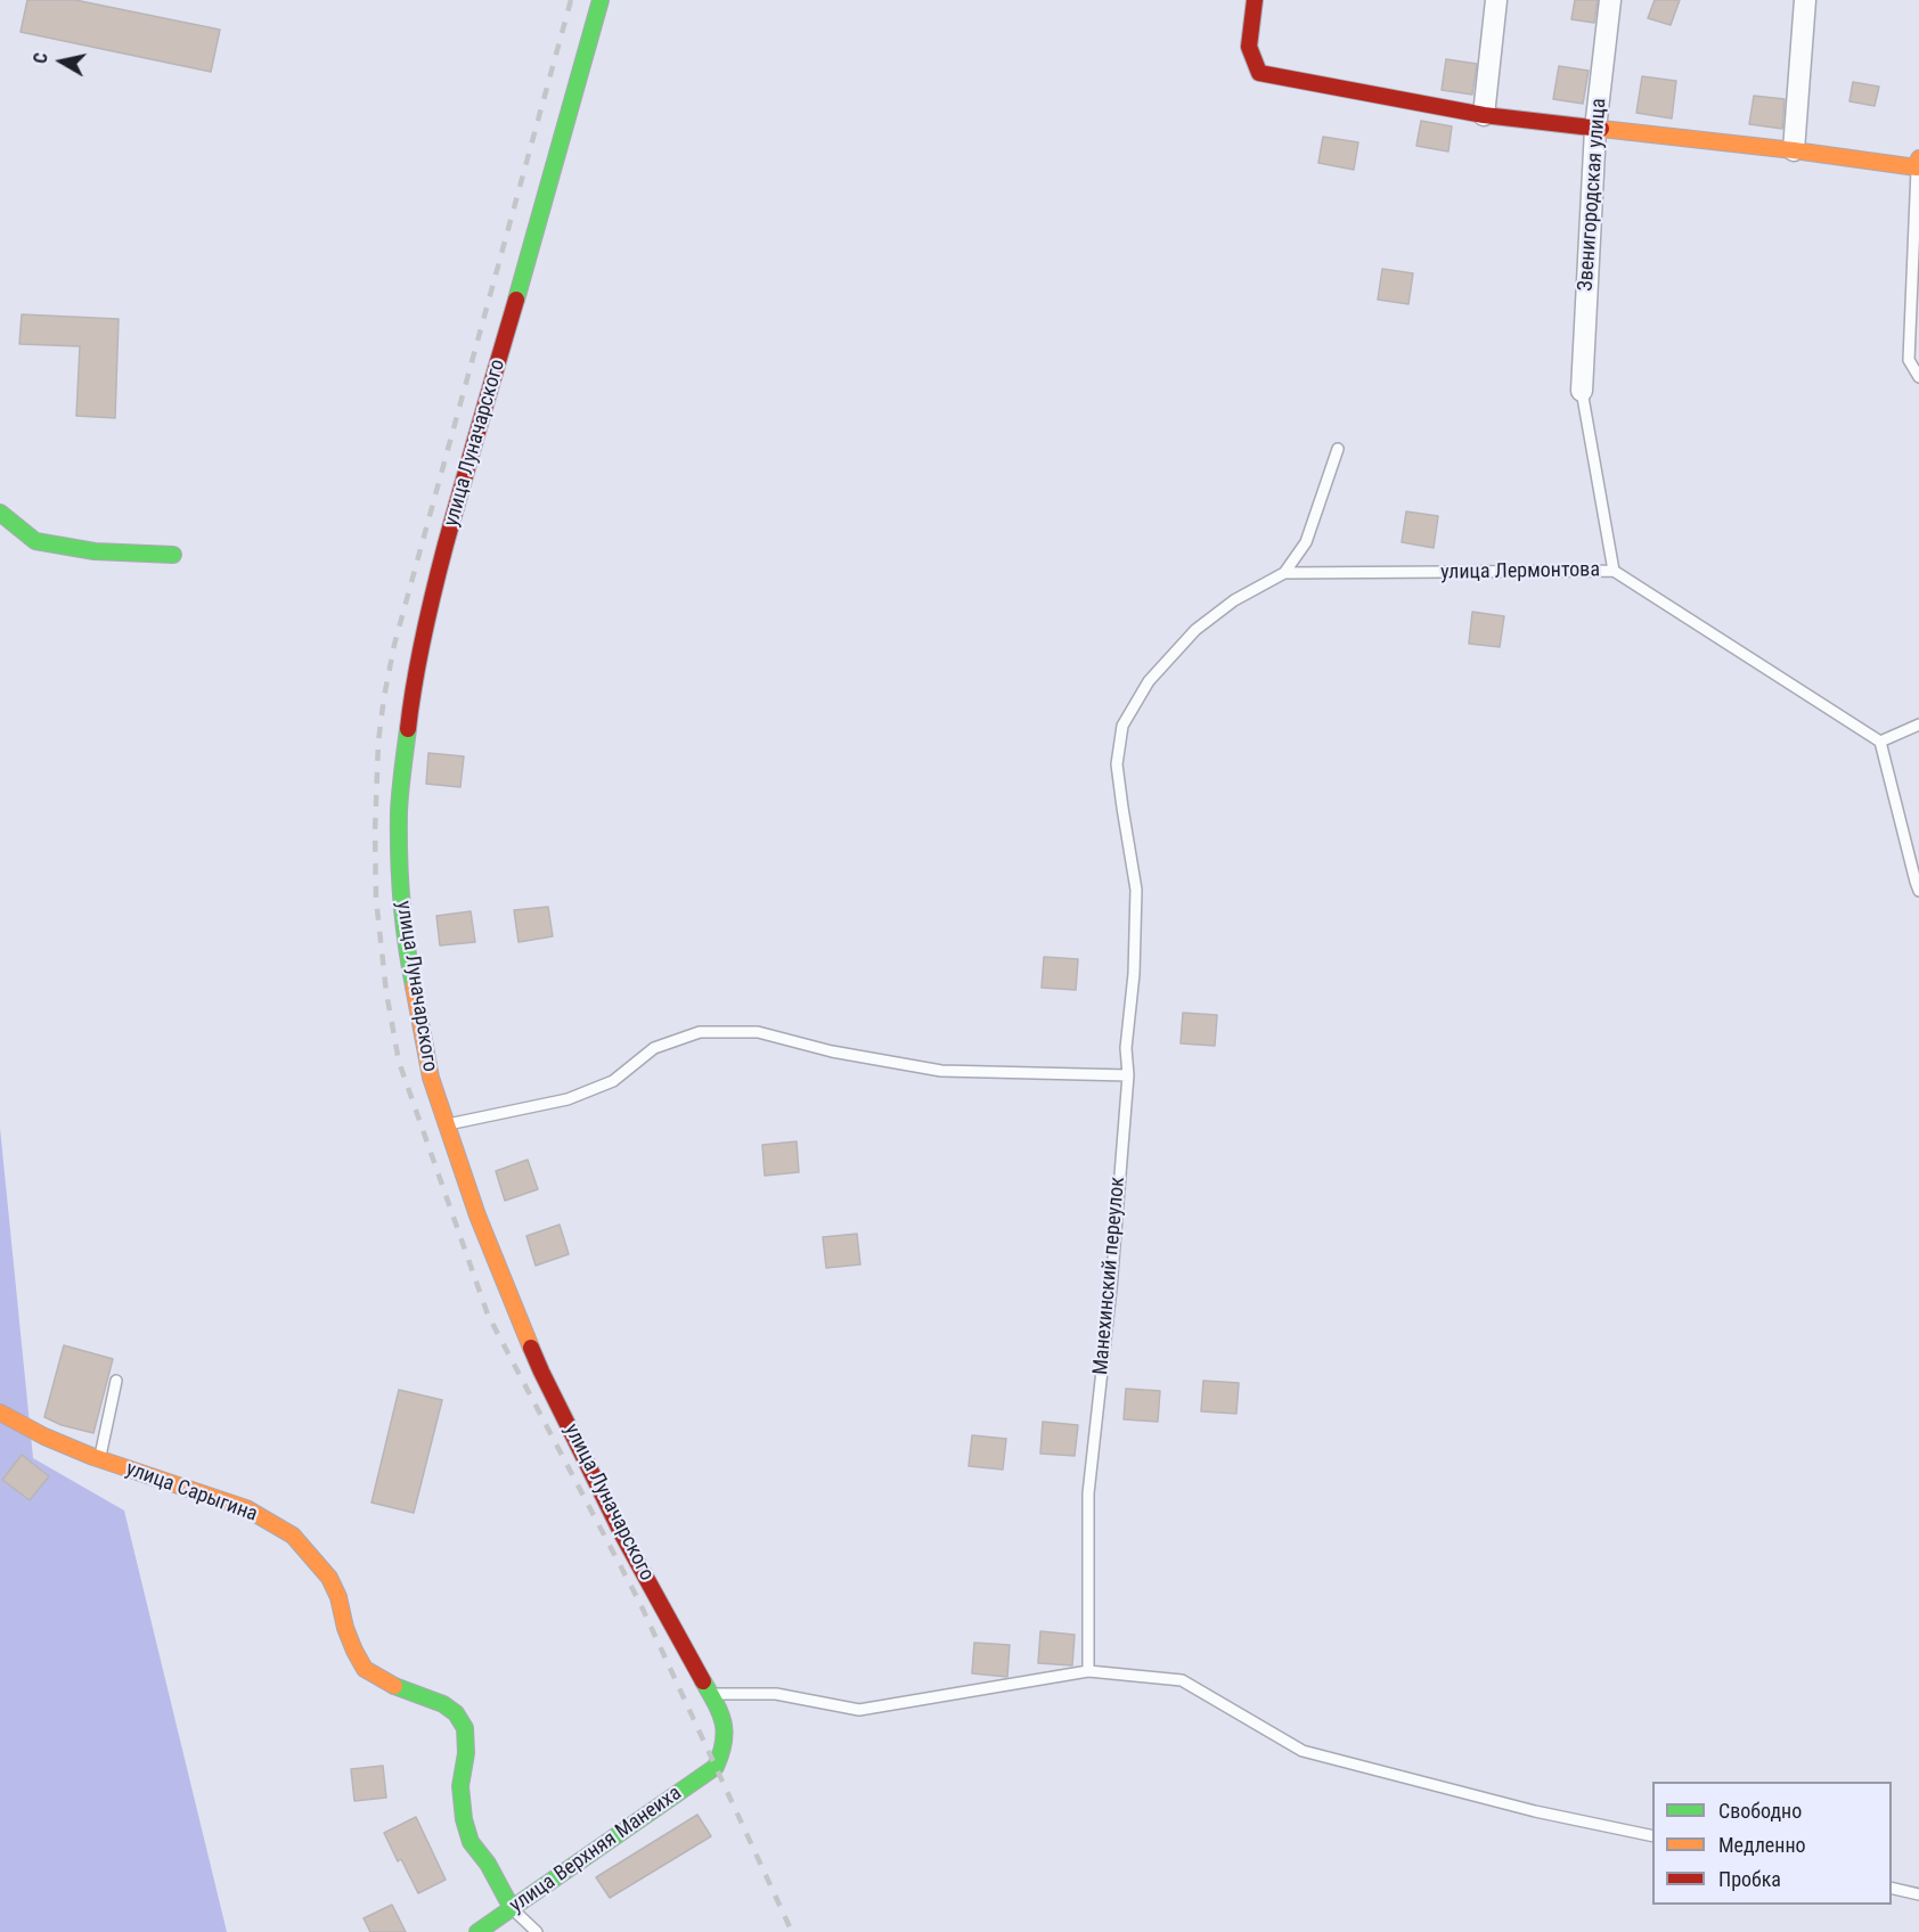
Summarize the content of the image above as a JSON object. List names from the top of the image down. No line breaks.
{"streets":{"main road":["улица Луначарского","улица Сарыгина","улица Верхняя Манеиха"],"street":["Звенигородская улица"],"lane":["улица Лермонтова","Манехинский переулок"]},"crossings":[["Звенигородская улица","улица Лермонтова"],["улица Луначарского","улица Верхняя Манеиха"],["улица Лермонтова","Манехинский переулок"],["улица Сарыгина","улица Верхняя Манеиха"]],"legend":["Свободно","Медленно","Пробка"],"north":"left"}
